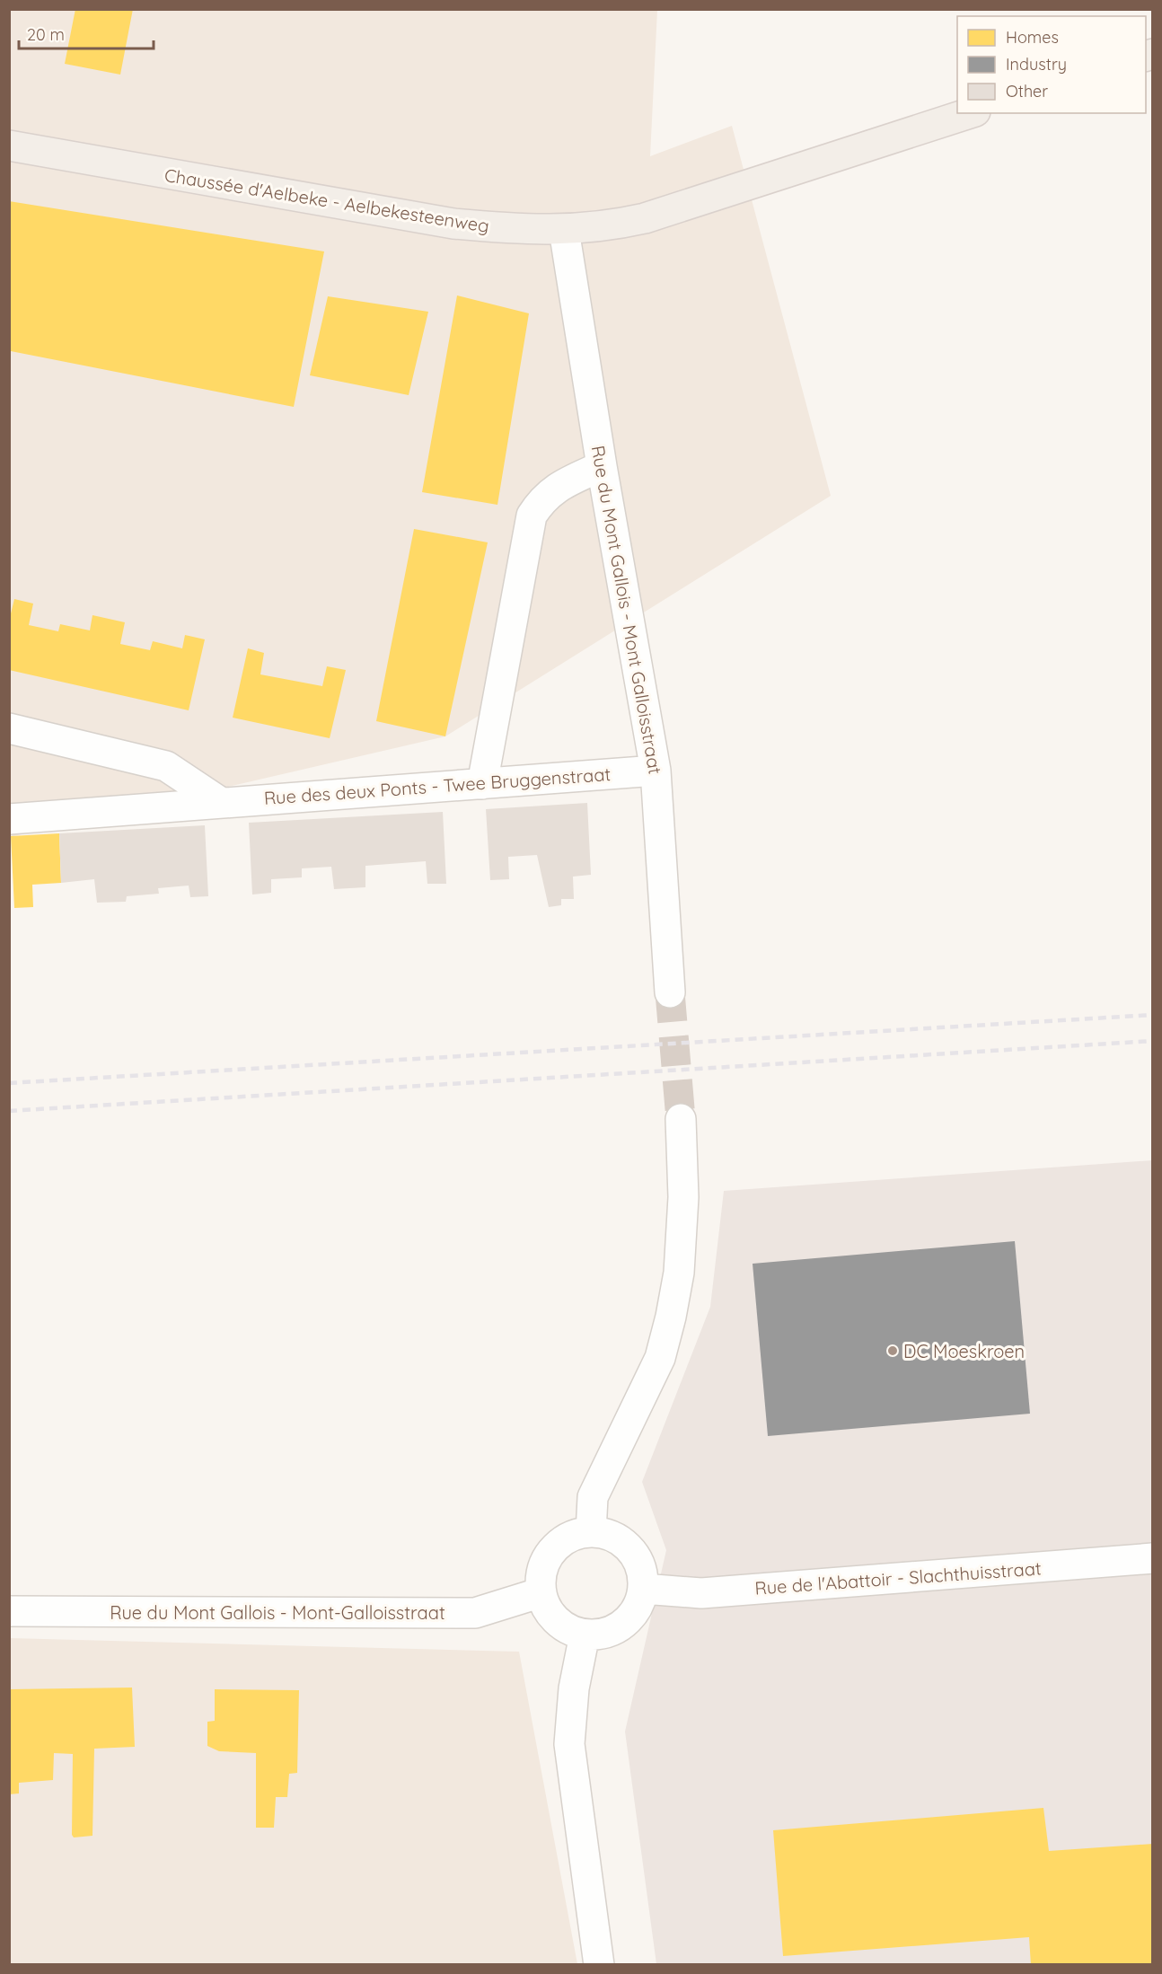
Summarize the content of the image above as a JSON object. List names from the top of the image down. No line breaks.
{"streets":{"main road":["Chaussée d'Aelbeke - Aelbekesteenweg"],"street":["Rue du Mont Gallois - Mont Galloisstraat","Rue des deux Ponts - Twee Bruggenstraat","Rue de l'Abattoir - Slachthuisstraat","Rue du Mont Gallois - Mont-Galloisstraat"]},"crossings":[["Chaussée d'Aelbeke - Aelbekesteenweg","Rue du Mont Gallois - Mont Galloisstraat"],["Rue du Mont Gallois - Mont Galloisstraat","Rue des deux Ponts - Twee Bruggenstraat"],["Rue de l'Abattoir - Slachthuisstraat","Rue du Mont Gallois - Mont-Galloisstraat"]],"places":["DC Moeskroen"],"legend":["Homes","Industry","Other"],"scale_bar":"20 m"}
